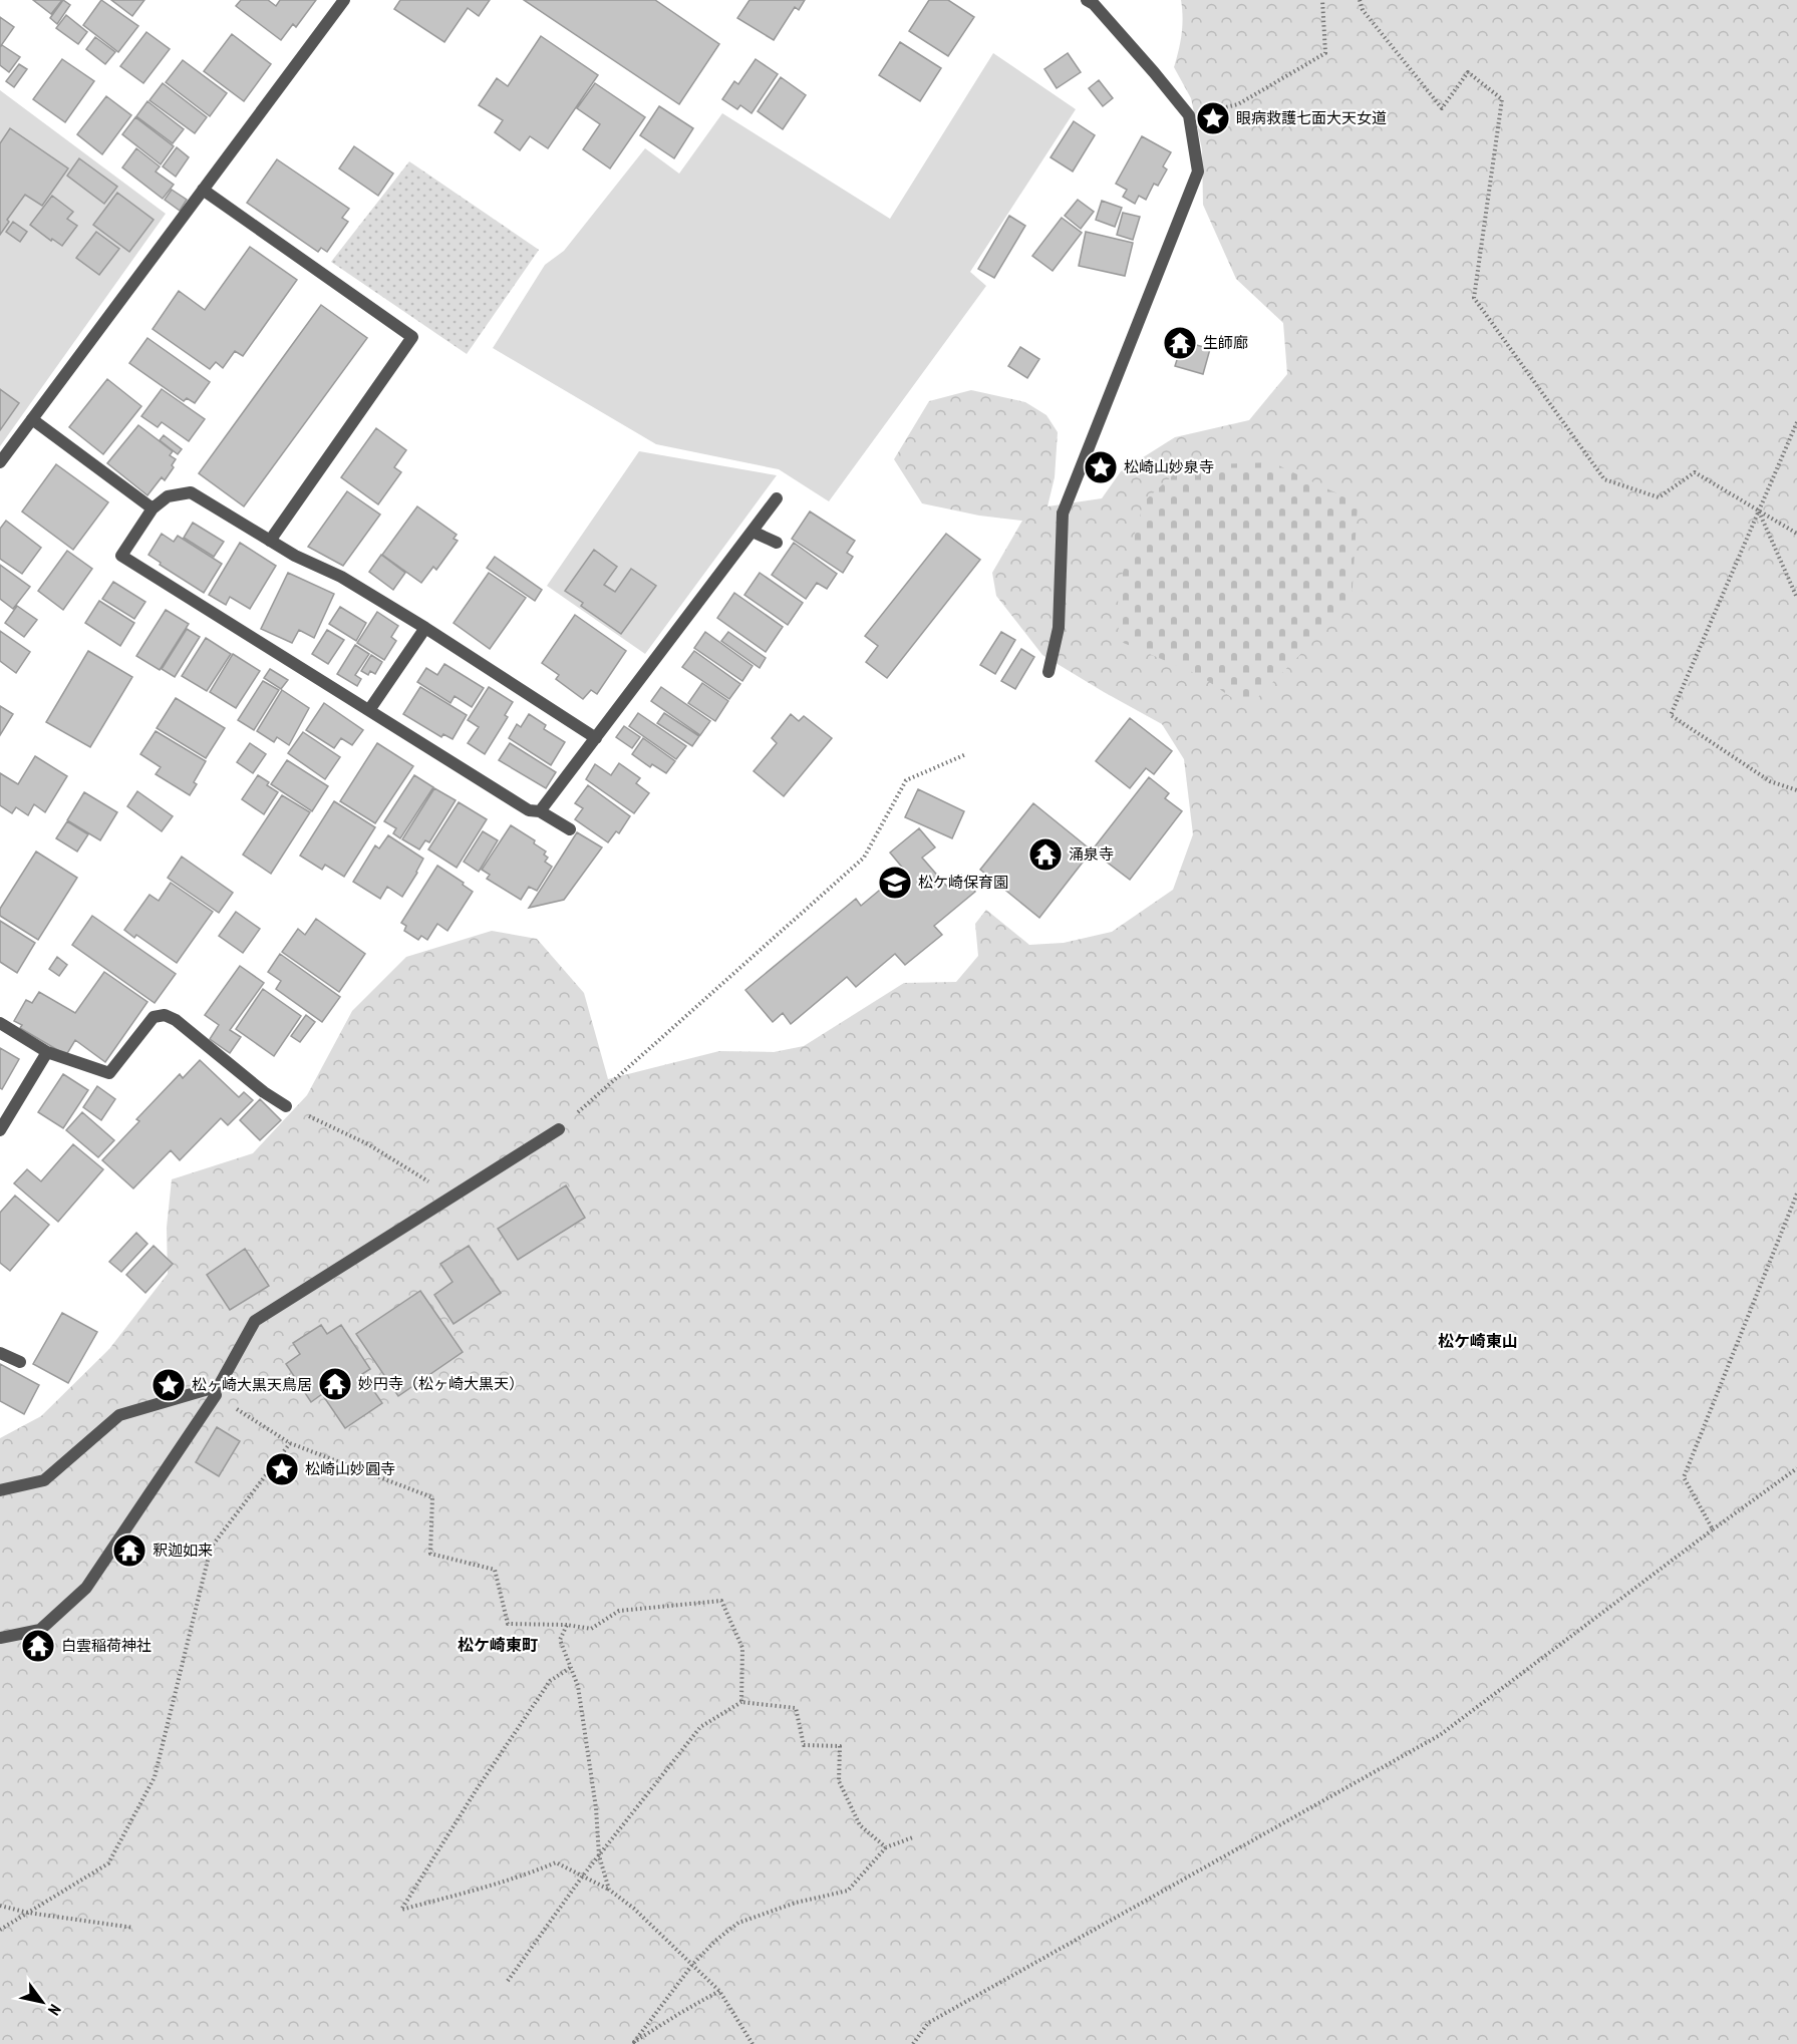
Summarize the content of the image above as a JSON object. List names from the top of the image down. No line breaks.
{"districts":["松ケ崎東山","松ケ崎東町"],"places":{"place":["眼病救護七面大天女道","松崎山妙泉寺","松ヶ崎大黒天鳥居","松崎山妙圓寺"],"temple":["生師廊","涌泉寺","妙円寺（松ヶ崎大黒天）","釈迦如来","白雲稲荷神社"],"school or university":["松ケ崎保育園"]},"north":"bottom right"}
